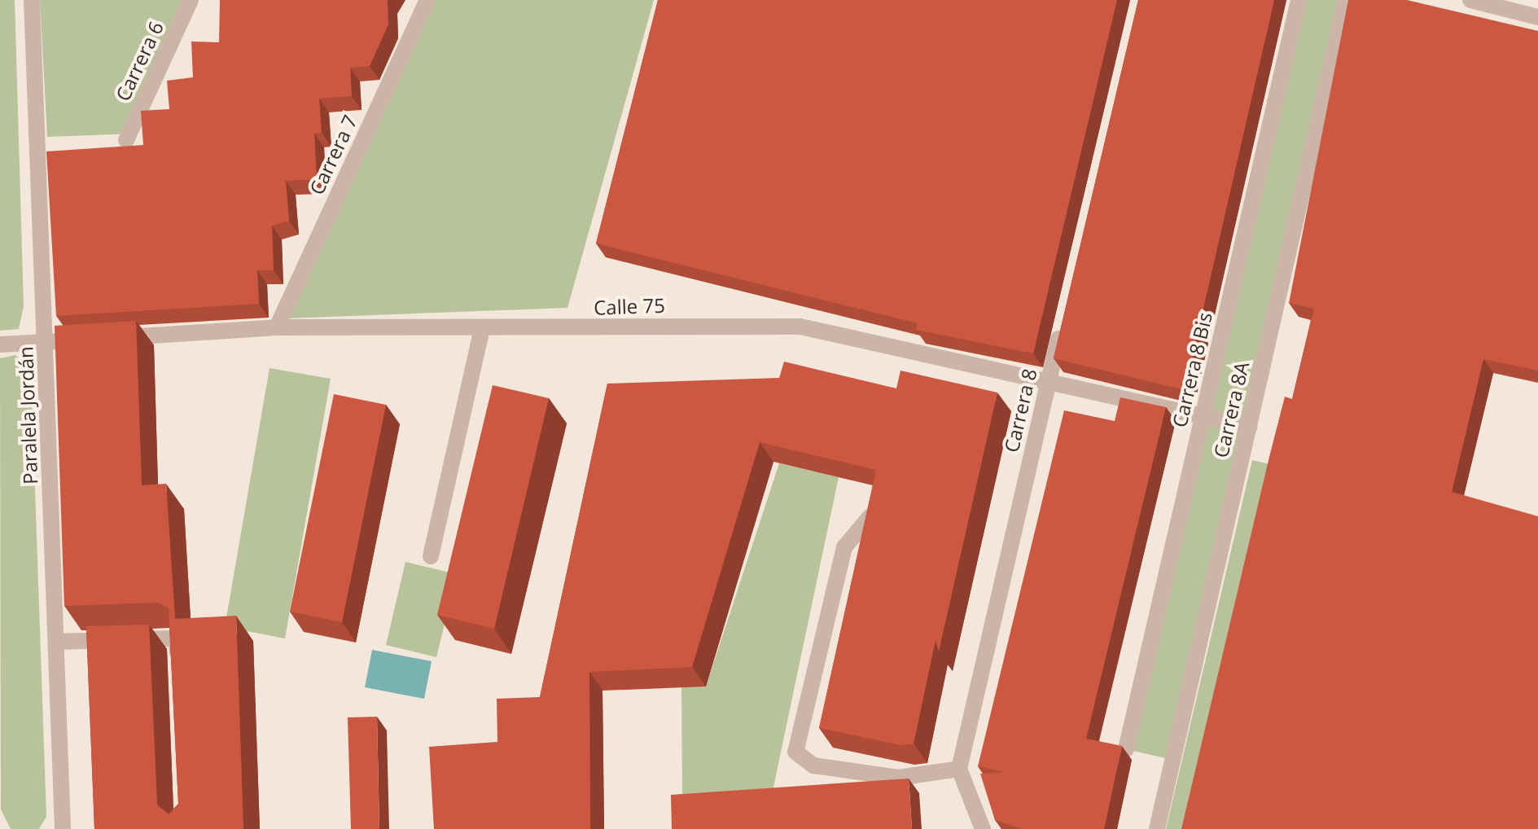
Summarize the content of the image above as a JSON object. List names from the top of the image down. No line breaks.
{"streets":{"street":["Carrera 6","Carrera 7","Calle 75","Carrera 8 Bis","Carrera 8A","Carrera 8","Paralela Jordán"]},"crossings":[["Carrera 7","Calle 75"],["Calle 75","Carrera 8 Bis"],["Calle 75","Carrera 8A"],["Calle 75","Carrera 8"],["Calle 75","Paralela Jordán"]]}
